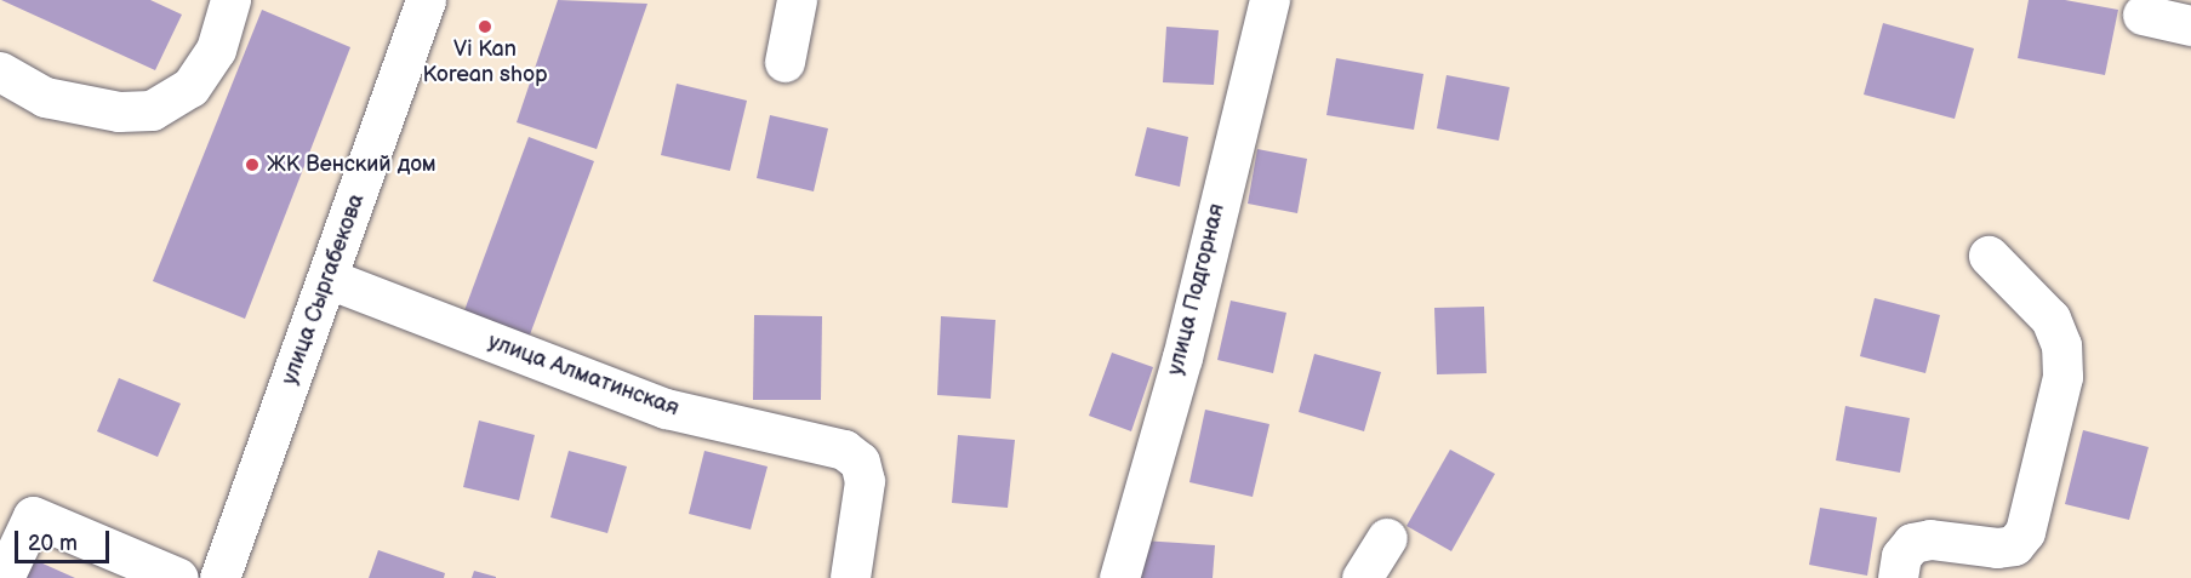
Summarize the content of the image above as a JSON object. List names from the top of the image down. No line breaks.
{"streets":{"street":["улица Сыргабекова","улица Подгорная","улица Алматинская"]},"crossings":[["улица Сыргабекова","улица Алматинская"]],"places":["Vi Kan Korean shop","ЖК Венский дом"],"scale_bar":"20 m"}
